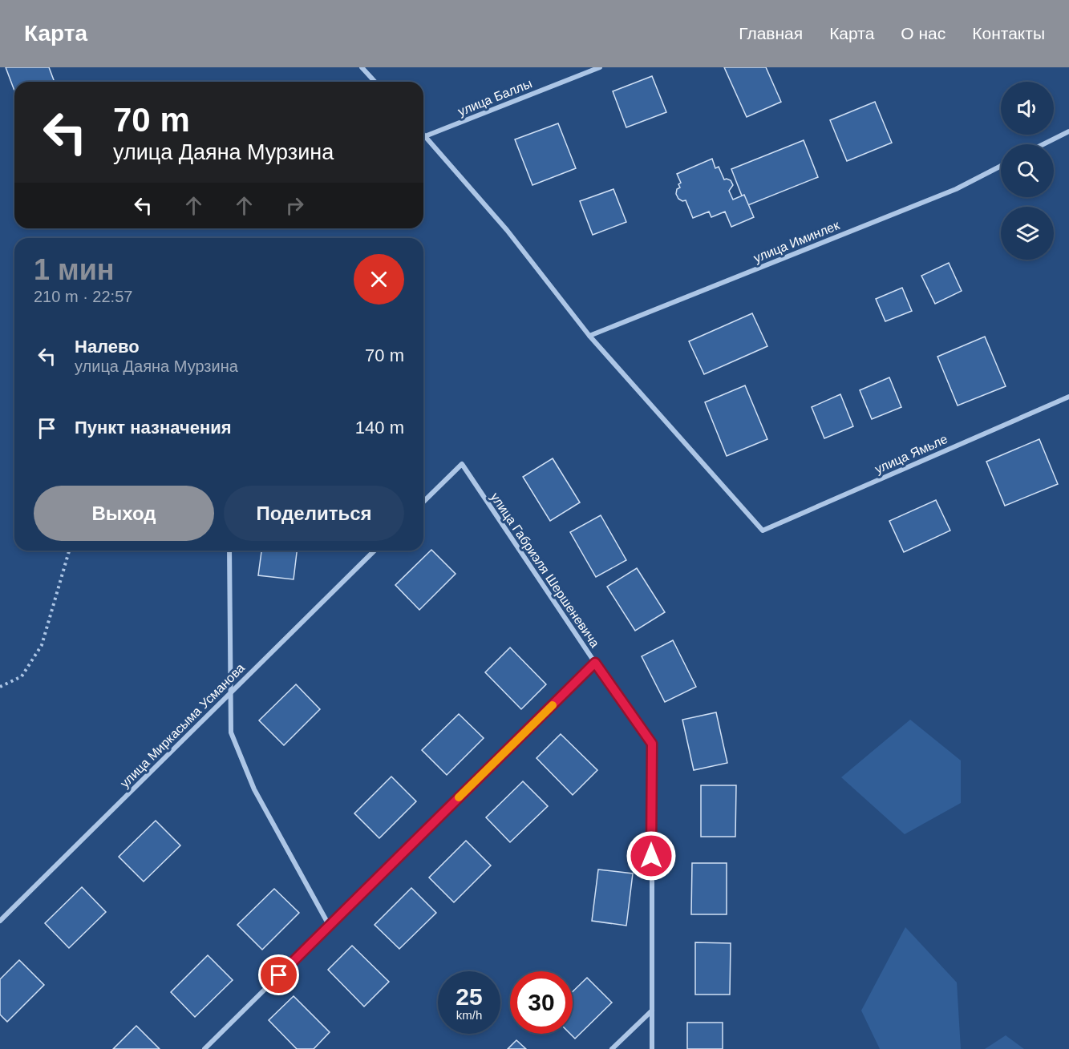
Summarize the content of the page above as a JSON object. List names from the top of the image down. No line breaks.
{"streets":{"street":["улица Баллы","улица Иминлек","улица Ямьле","улица Габриэля Шершеневича","улица Миркасыма Усманова"]},"crossings":[["улица Иминлек","улица Ямьле"]],"page":{"header":"Карта","nav":["Главная","Карта","О нас","Контакты"],"turn":["70 m","улица Даяна Мурзина"],"heading":["1 мин","210 m · 22:57"],"list":[{"name":"Налево","note":"улица Даяна Мурзина","value":"70 m"},{"name":"Пункт назначения","value":"140 m"}],"buttons":["Выход","Поделиться"],"speed":"25 km/h","limit":"30"}}
